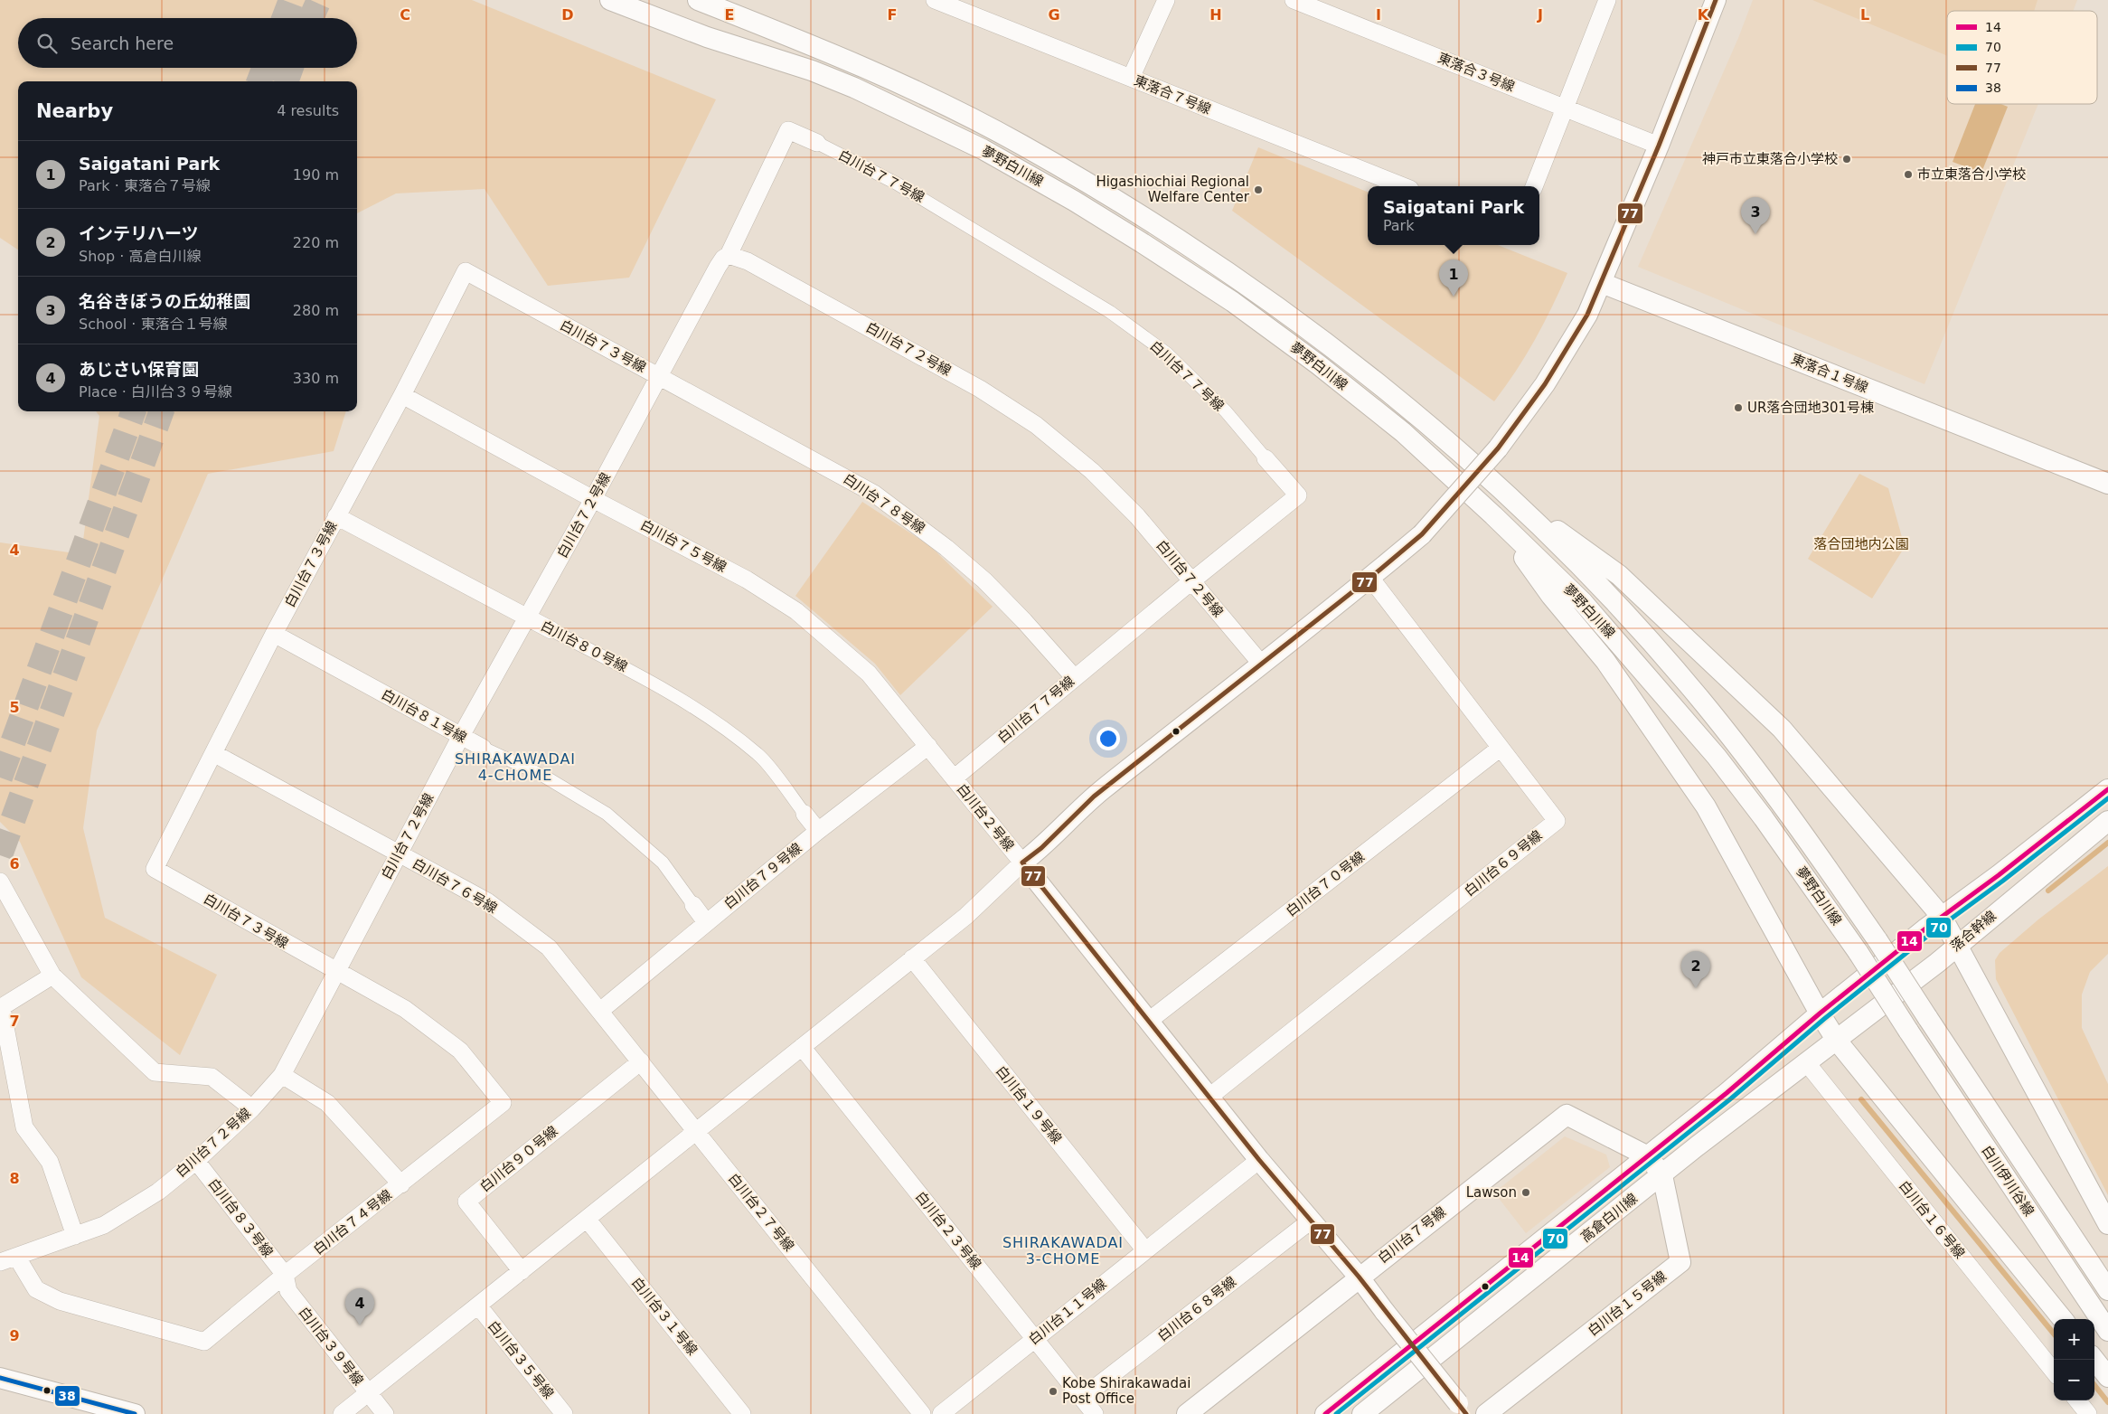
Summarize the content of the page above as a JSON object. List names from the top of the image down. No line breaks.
{"streets":{"street":["東落合３号線","東落合７号線","夢野白川線","白川台７７号線","白川台７３号線","白川台７２号線","東落合１号線","白川台７８号線","白川台７５号線","白川台８０号線","白川台８１号線","白川台２号線","白川台６９号線","白川台７９号線","白川台７０号線","白川台７６号線","落合幹線","白川台１９号線","白川台９０号線","白川伊川谷線","白川台２７号線","白川台８３号線","高倉白川線","白川台１６号線","白川台７４号線","白川台２３号線","白川台７号線","白川台１５号線","白川台６８号線","白川台１１号線","白川台３１号線","白川台３９号線","白川台３５号線"]},"crossings":[["夢野白川線","白川伊川谷線"],["白川台７７号線","白川台７２号線"],["白川台７７号線","白川台７８号線"],["白川台７７号線","白川台７５号線"],["白川台７７号線","白川台２号線"],["白川台７３号線","白川台７２号線"],["白川台７３号線","白川台７８号線"],["白川台７３号線","白川台７５号線"],["白川台７３号線","白川台８０号線"],["白川台７３号線","白川台８１号線"],["白川台７３号線","白川台７６号線"],["白川台７３号線","白川台７４号線"],["白川台７２号線","白川台７８号線"],["白川台７２号線","白川台７５号線"],["白川台７２号線","白川台８０号線"],["白川台７２号線","白川台８１号線"],["白川台７２号線","白川台７６号線"],["白川台７２号線","白川台８３号線"],["白川台７２号線","白川台７４号線"],["白川台７５号線","白川台２号線"],["白川台７５号線","白川台７９号線"],["白川台２号線","白川台６９号線"],["白川台２号線","白川台７０号線"],["白川台２号線","白川台７号線"],["白川台２号線","白川台６８号線"],["白川台２号線","白川台１１号線"],["白川台６９号線","白川台７０号線"],["白川台７９号線","白川台７６号線"],["白川台７９号線","白川台２７号線"],["白川台７６号線","白川台２７号線"],["落合幹線","高倉白川線"],["白川台１９号線","白川台１１号線"],["白川台９０号線","白川台２７号線"],["白川台８３号線","白川台７４号線"],["白川台８３号線","白川台３９号線"],["高倉白川線","白川台１６号線"],["高倉白川線","白川台７号線"],["高倉白川線","白川台１５号線"],["白川台７４号線","白川台３９号線"],["白川台２３号線","白川台６８号線"],["白川台２３号線","白川台１１号線"],["白川台７号線","白川台１５号線"]],"districts":["SHIRAKAWADAI 4-CHOME","SHIRAKAWADAI 3-CHOME"],"parks":["落合団地内公園"],"places":["神戸市立東落合小学校","市立東落合小学校","Higashiochiai Regional Welfare Center","UR落合団地301号棟","Lawson","Kobe Shirakawadai Post Office"],"lines":["transit line 77","transit line 14","transit line 70","transit line 38"],"legend":["14","70","77","38"],"page":{"search":"Search here","heading":["Nearby","4 results"],"list":[{"mark":"1","name":"Saigatani Park","note":"Park · 東落合７号線","value":"190 m"},{"mark":"2","name":"インテリハーツ","note":"Shop · 高倉白川線","value":"220 m"},{"mark":"3","name":"名谷きぼうの丘幼稚園","note":"School · 東落合１号線","value":"280 m"},{"mark":"4","name":"あじさい保育園","note":"Place · 白川台３９号線","value":"330 m"}],"popup":["Saigatani Park","Park"],"pins":["3","1","2","4"],"map_buttons":["+","−"]},"grid":{"columns":["C","D","E","F","G","H","I","J","K","L"],"rows":["4","5","6","7","8","9"]}}
